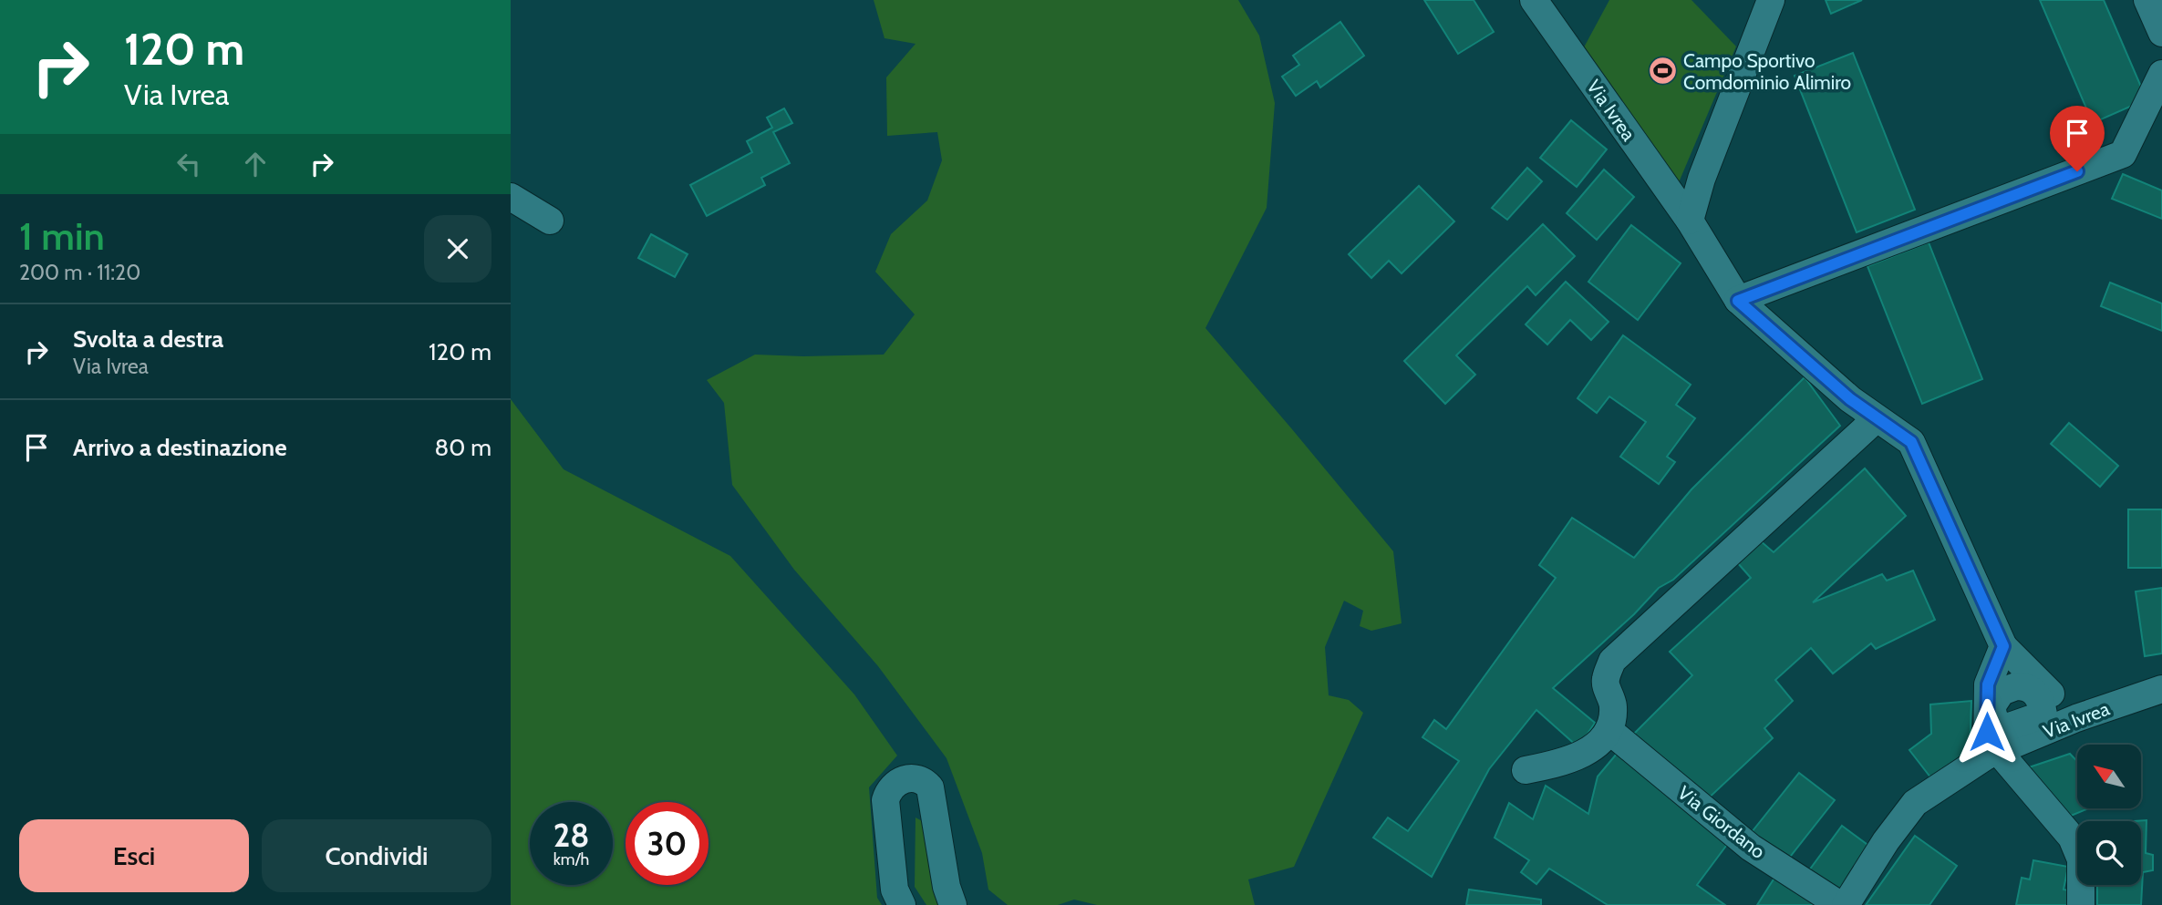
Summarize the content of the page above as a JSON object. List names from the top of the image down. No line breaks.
{"streets":{"street":["Via Ivrea","Via Giordano"]},"places":{"sports":["Campo Sportivo Comdominio Alimiro"]},"north":"top left","page":{"turn":["120 m","Via Ivrea"],"heading":["1 min","200 m · 11:20"],"list":[{"name":"Svolta a destra","note":"Via Ivrea","value":"120 m"},{"name":"Arrivo a destinazione","value":"80 m"}],"speed":"28 km/h","limit":"30","buttons":["Esci","Condividi"]}}
